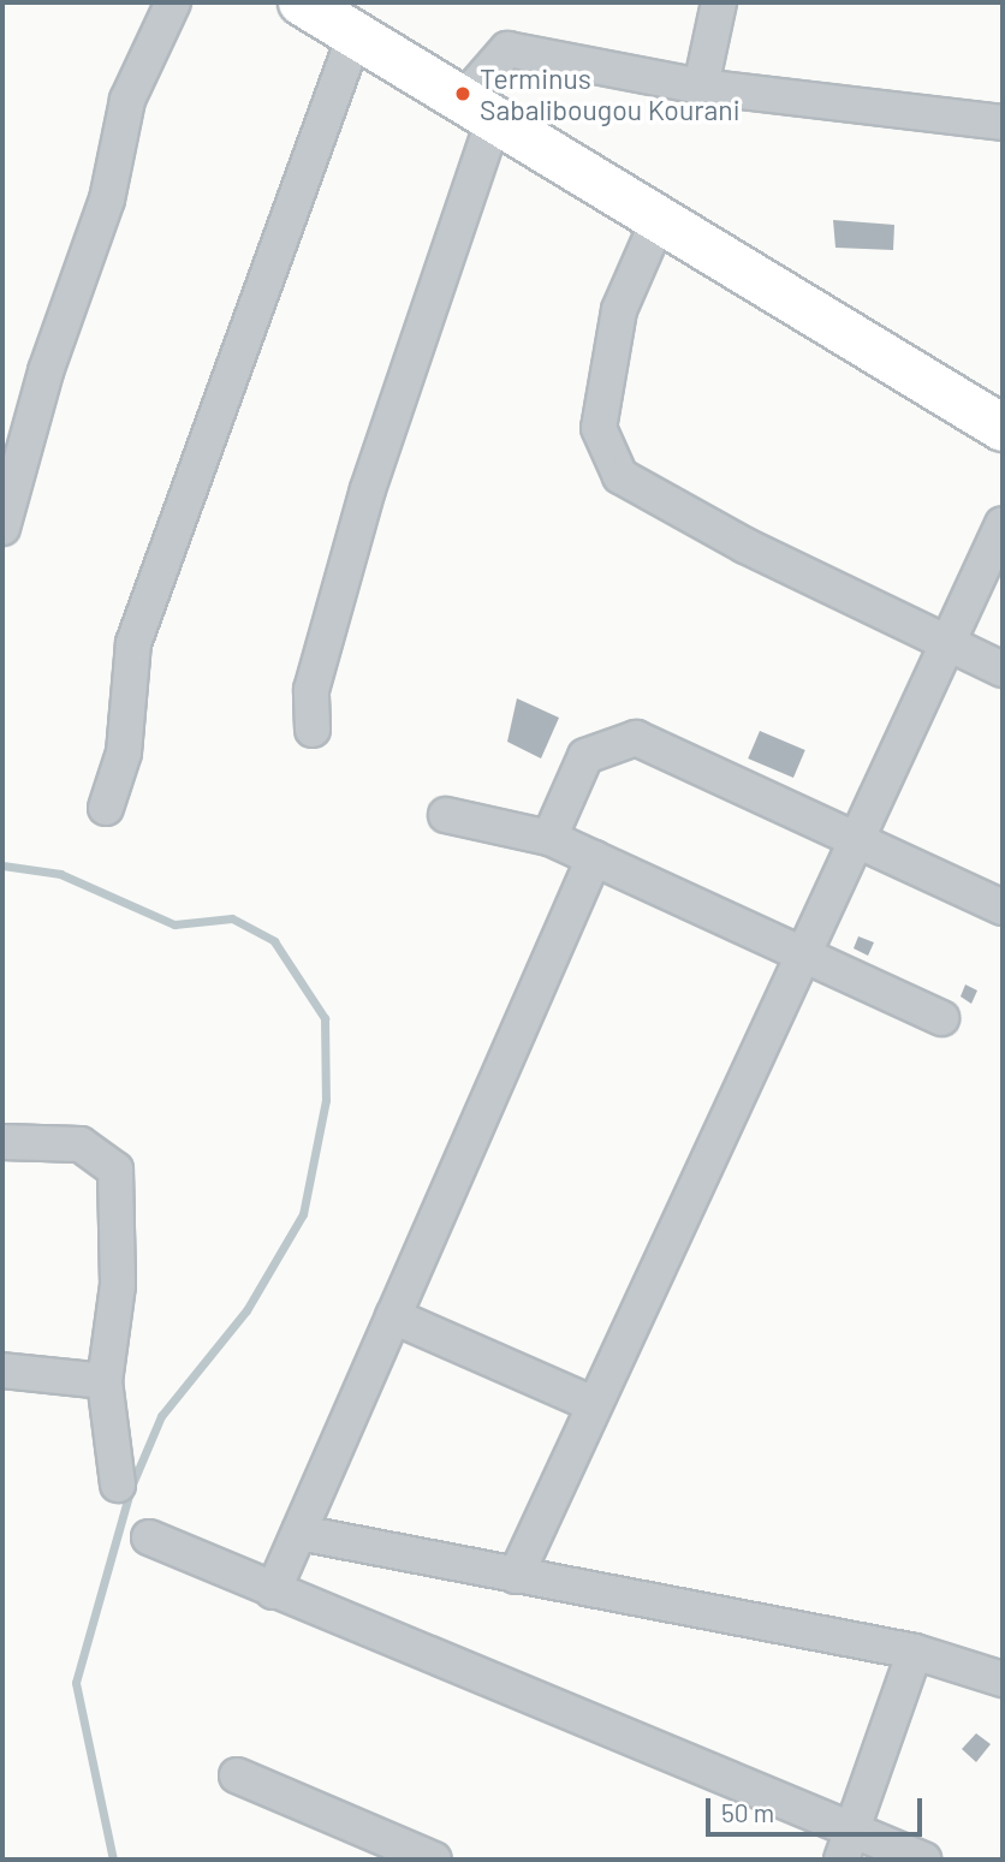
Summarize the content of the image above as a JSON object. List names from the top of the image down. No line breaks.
{"places":["Terminus Sabalibougou Kourani"],"scale_bar":"50 m"}
